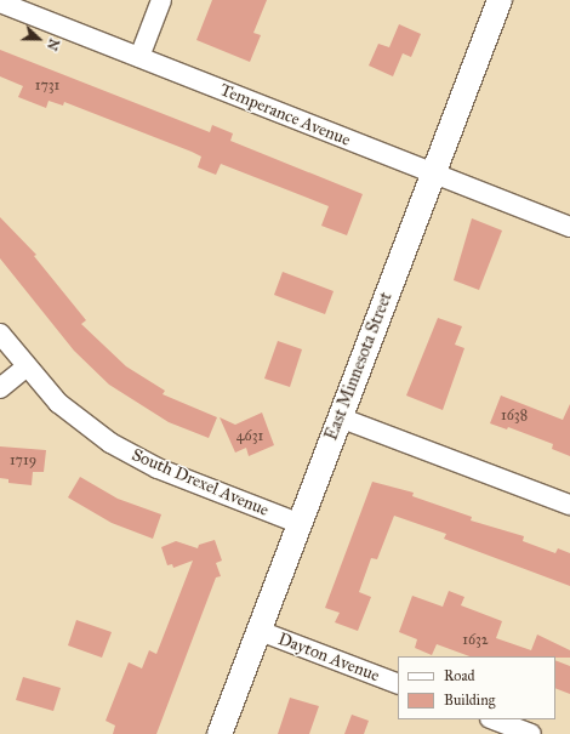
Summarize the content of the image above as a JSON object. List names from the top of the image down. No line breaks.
{"streets":{"street":["Temperance Avenue","East Minnesota Street","South Drexel Avenue","Dayton Avenue"]},"crossings":[["Temperance Avenue","East Minnesota Street"],["East Minnesota Street","South Drexel Avenue"],["East Minnesota Street","Dayton Avenue"]],"house_numbers":["1731","1638","4631","1719","1632"],"legend":["Road","Building"],"north":"right"}
